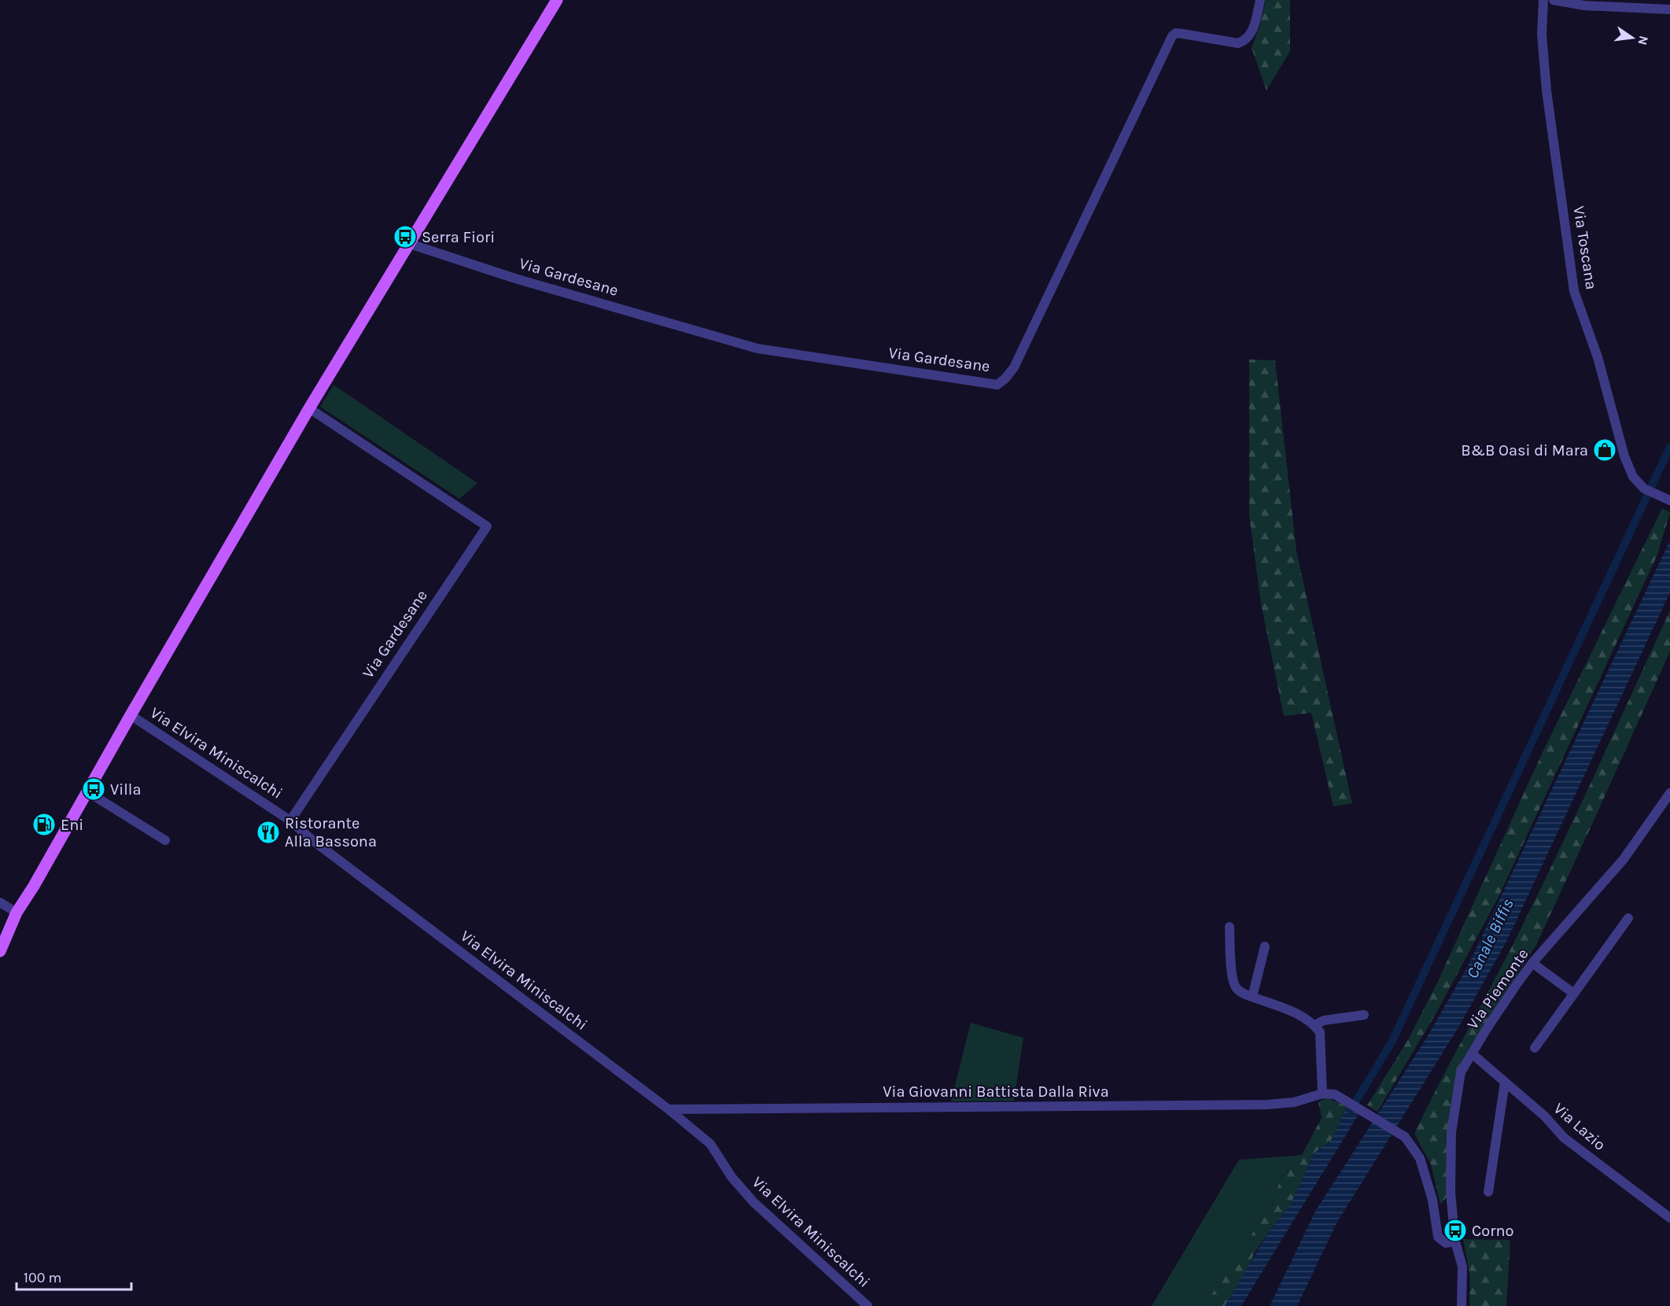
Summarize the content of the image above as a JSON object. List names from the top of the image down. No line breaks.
{"streets":{"street":["Via Toscana","Via Gardesane","Via Elvira Miniscalchi","Via Piemonte","Via Giovanni Battista Dalla Riva","Via Lazio"]},"crossings":[["Via Gardesane","Via Elvira Miniscalchi"],["Via Elvira Miniscalchi","Via Giovanni Battista Dalla Riva"],["Via Piemonte","Via Lazio"]],"water":["Canale Biffis"],"places":{"bus stop":["Serra Fiori","Villa","Corno"],"shop":["B&B Oasi di Mara"],"fuel station":["Eni"],"restaurant":["Ristorante Alla Bassona"]},"scale_bar":"100 m","north":"right"}
